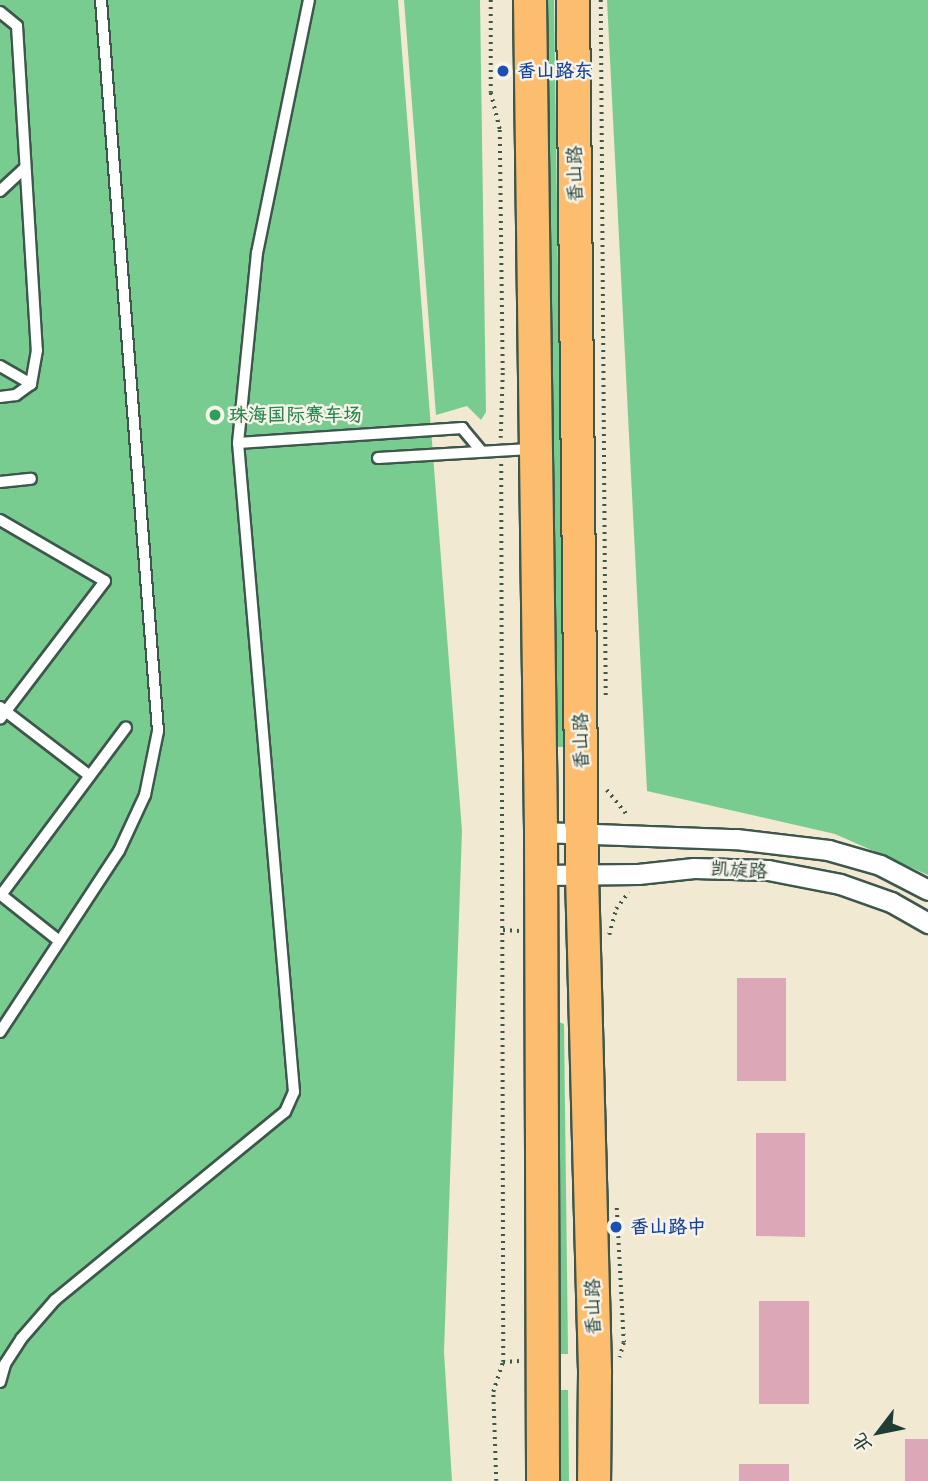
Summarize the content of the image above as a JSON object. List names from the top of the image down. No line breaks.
{"streets":{"main road":["香山路"],"street":["凯旋路"]},"crossings":[["香山路","凯旋路"]],"places":["香山路东","珠海国际赛车场","香山路中"],"north":"bottom left"}
